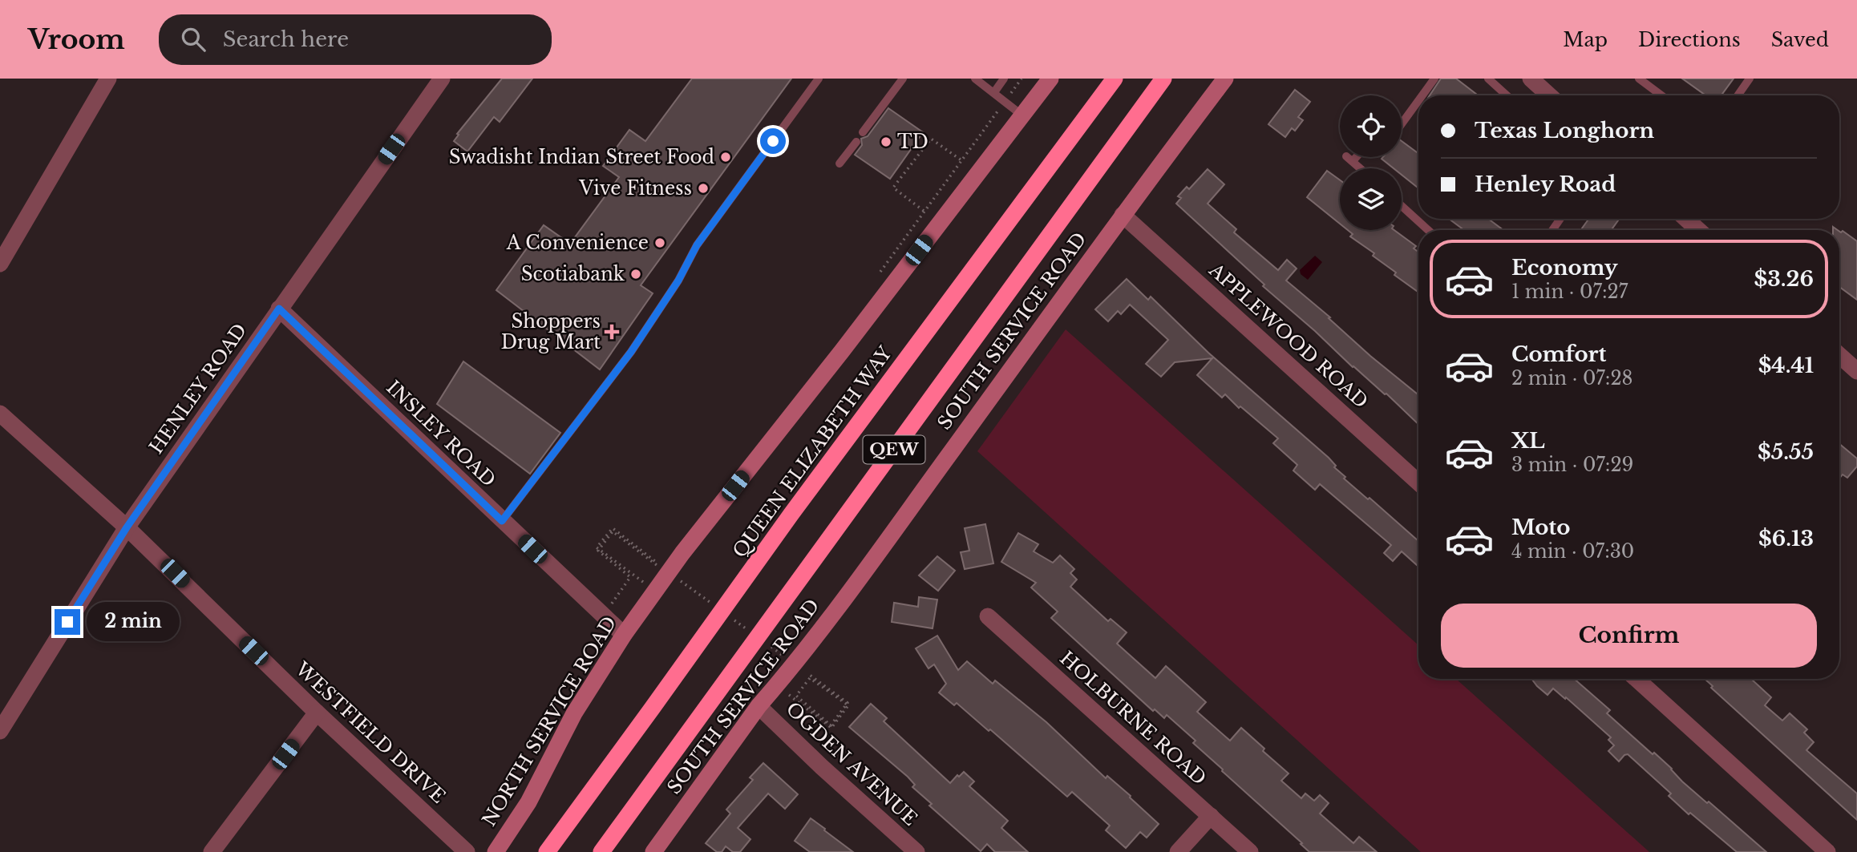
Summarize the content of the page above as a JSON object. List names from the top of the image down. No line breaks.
{"streets":{"highway":["QEW","QUEEN ELIZABETH WAY"],"main road":["SOUTH SERVICE ROAD","NORTH SERVICE ROAD"],"street":["APPLEWOOD ROAD","HENLEY ROAD","INSLEY ROAD","HOLBURNE ROAD","WESTFIELD DRIVE","OGDEN AVENUE"]},"crossings":[["SOUTH SERVICE ROAD","APPLEWOOD ROAD"],["SOUTH SERVICE ROAD","OGDEN AVENUE"],["HENLEY ROAD","INSLEY ROAD"],["HENLEY ROAD","WESTFIELD DRIVE"],["INSLEY ROAD","NORTH SERVICE ROAD"]],"places":{"other":["TD","Swadisht Indian Street Food","Vive Fitness","A Convenience","Scotiabank"],"health":["Shoppers Drug Mart"]},"page":{"header":"Vroom","search":"Search here","nav":["Map","Directions","Saved"],"banner":["Texas Longhorn","Henley Road"],"list":[{"name":"Economy","note":"1 min · 07:27","value":"$3.26"},{"name":"Comfort","note":"2 min · 07:28","value":"$4.41"},{"name":"XL","note":"3 min · 07:29","value":"$5.55"},{"name":"Moto","note":"4 min · 07:30","value":"$6.13"}],"buttons":"Confirm","bubble":"2 min"}}
